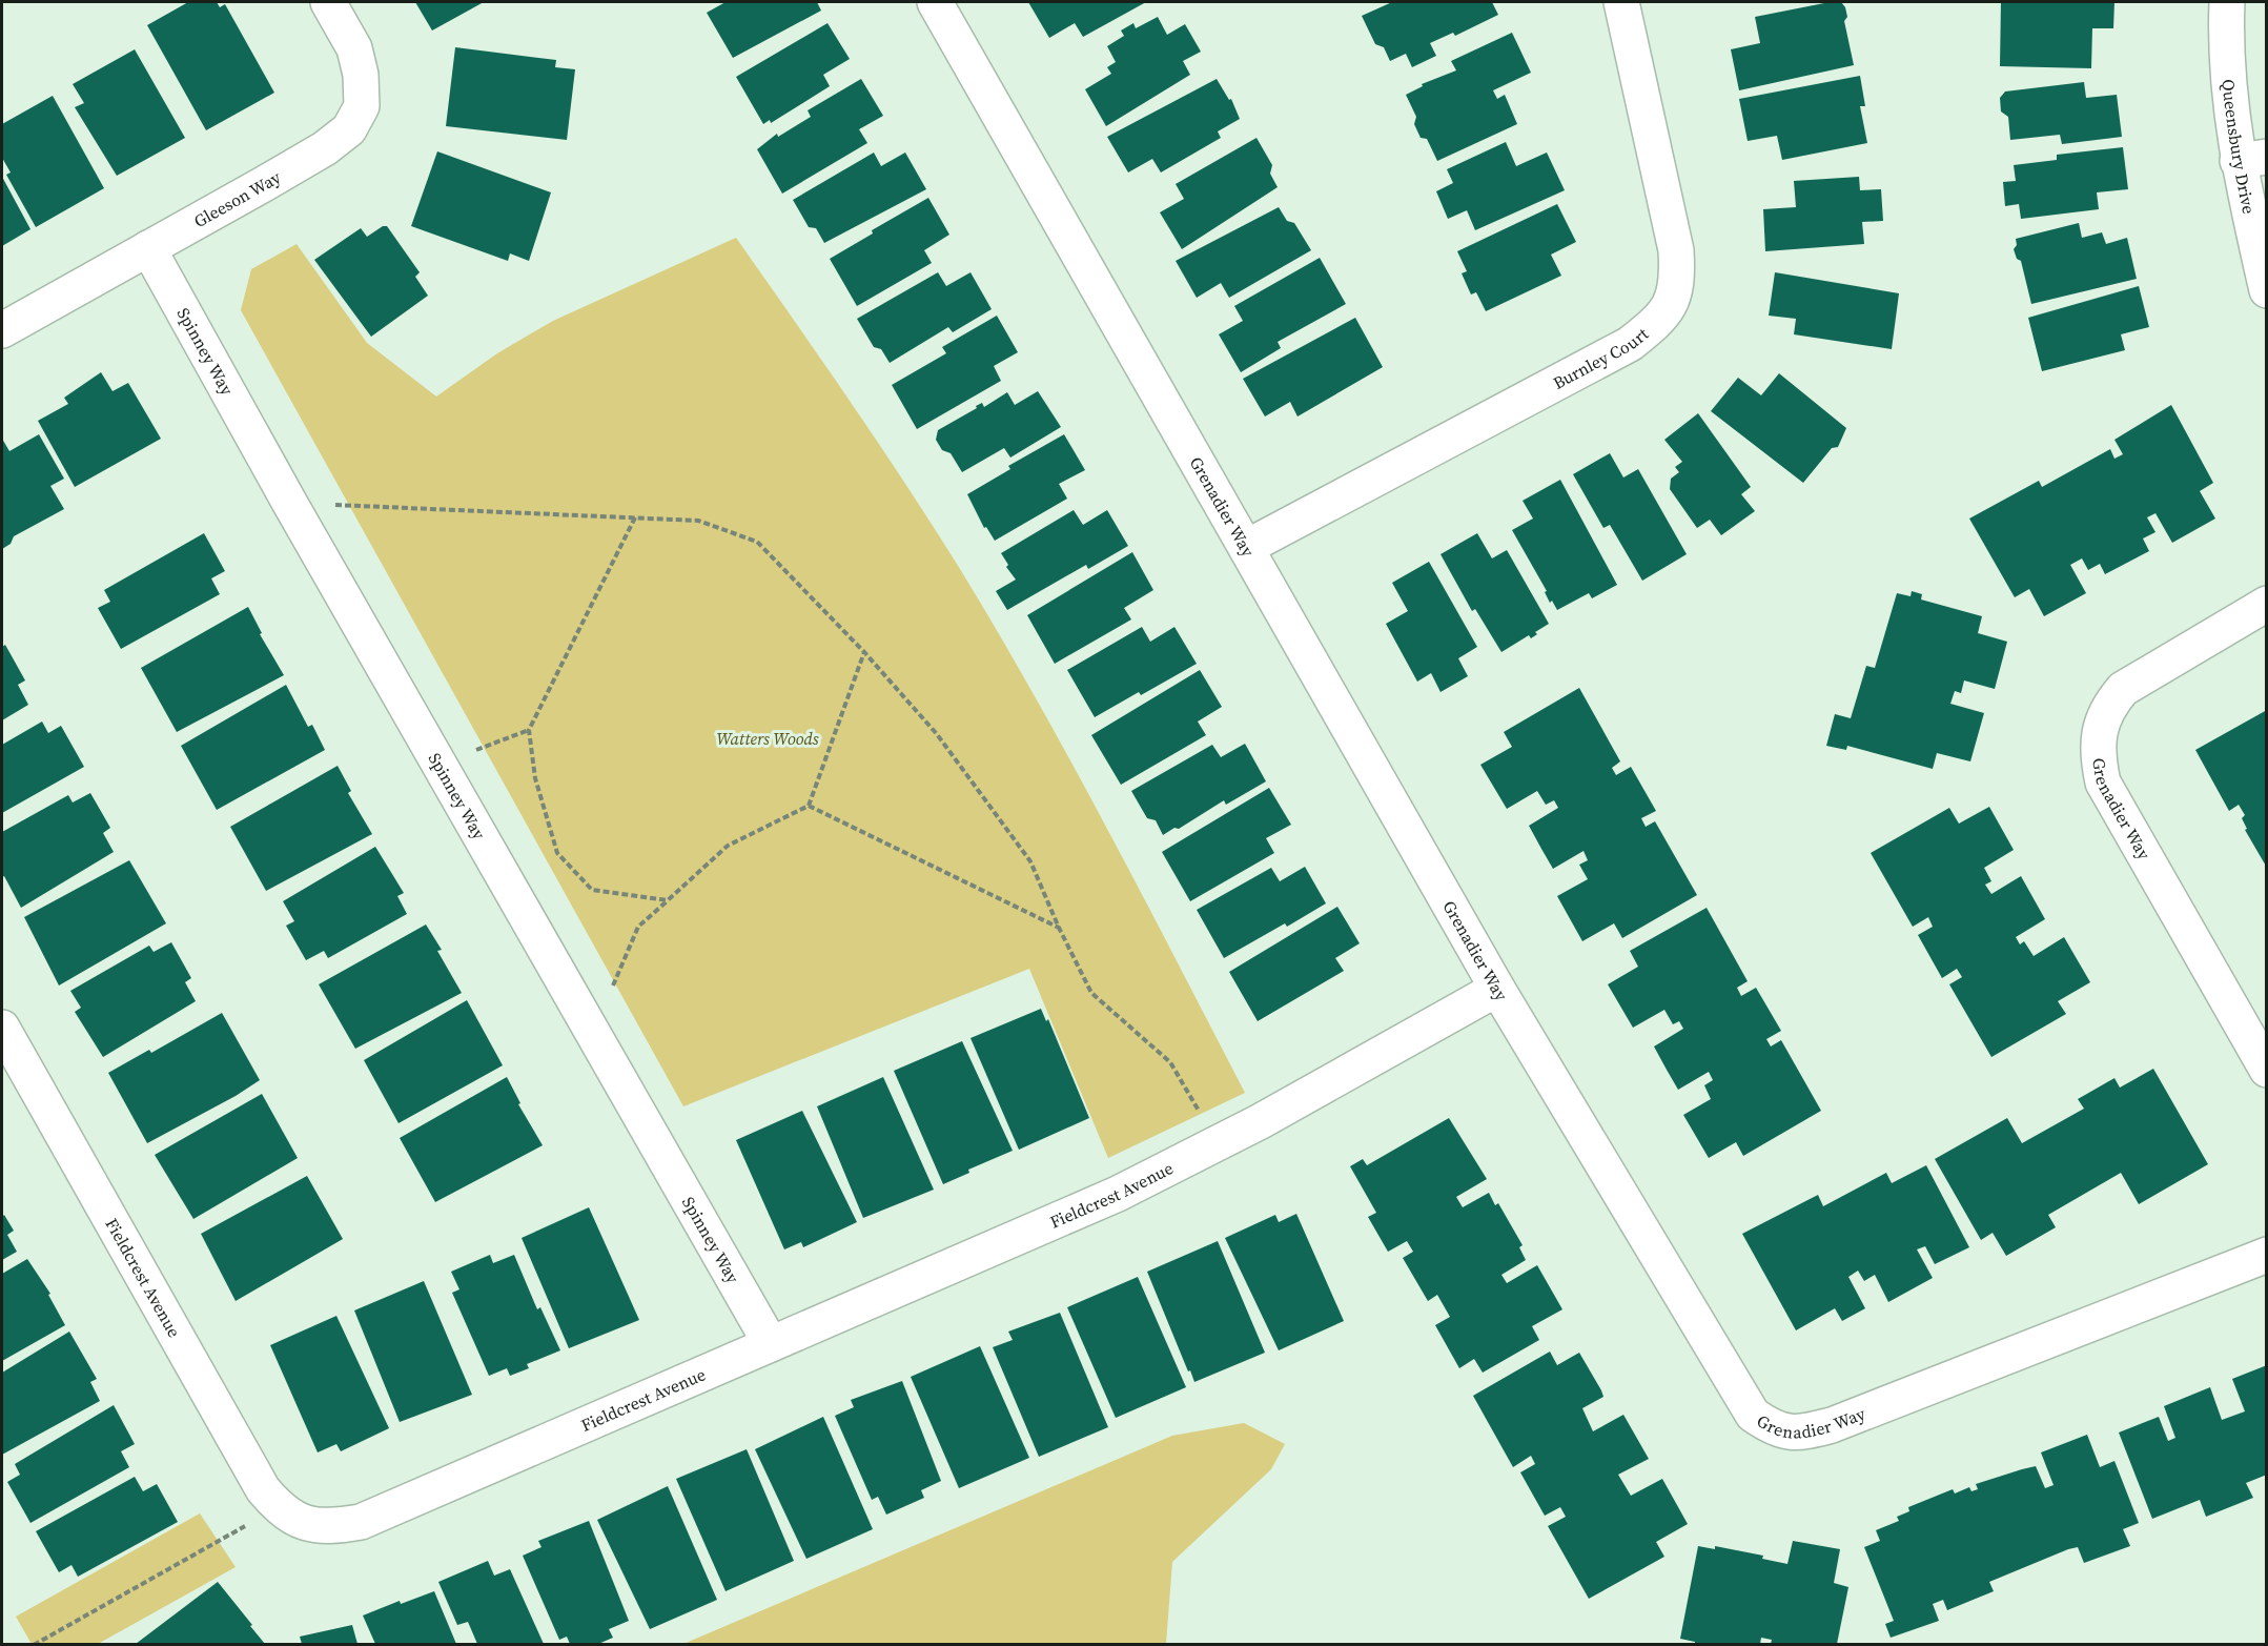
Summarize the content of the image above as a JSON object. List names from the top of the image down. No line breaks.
{"streets":{"street":["Queensbury Drive","Gleeson Way","Spinney Way","Burnley Court","Grenadier Way","Fieldcrest Avenue"]},"crossings":[["Gleeson Way","Spinney Way"],["Spinney Way","Fieldcrest Avenue"],["Burnley Court","Grenadier Way"],["Grenadier Way","Fieldcrest Avenue"]],"parks":["Watters Woods"]}
